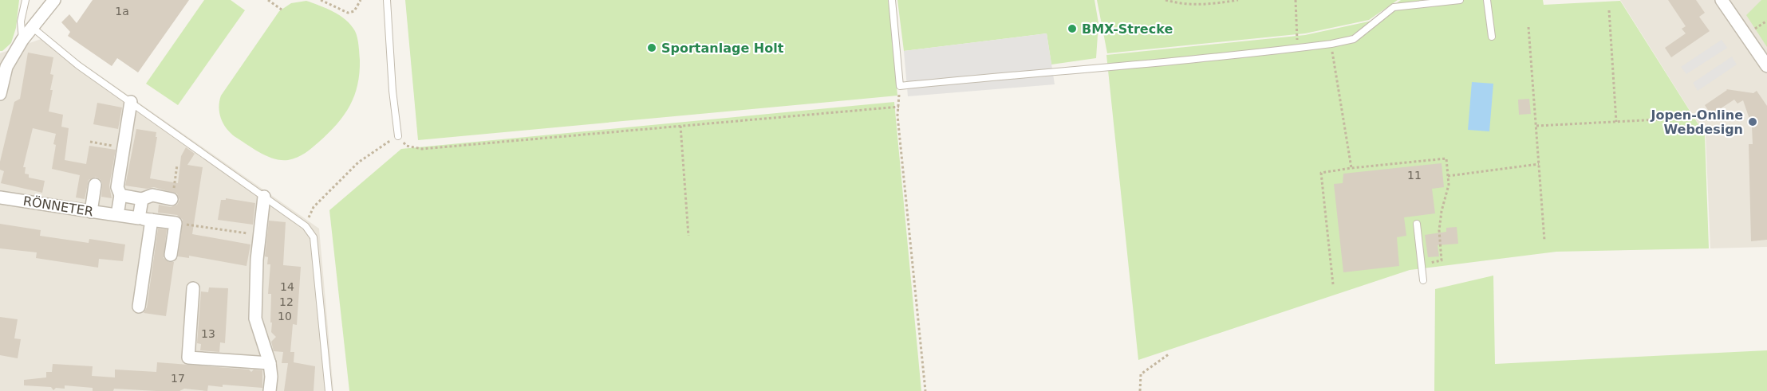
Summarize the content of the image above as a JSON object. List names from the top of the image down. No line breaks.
{"streets":{"street":["RÖNNETER"]},"places":["BMX-Strecke","Sportanlage Holt","Jopen-Online Webdesign"],"house_numbers":["1a","11","14","12","10","13","17"]}
